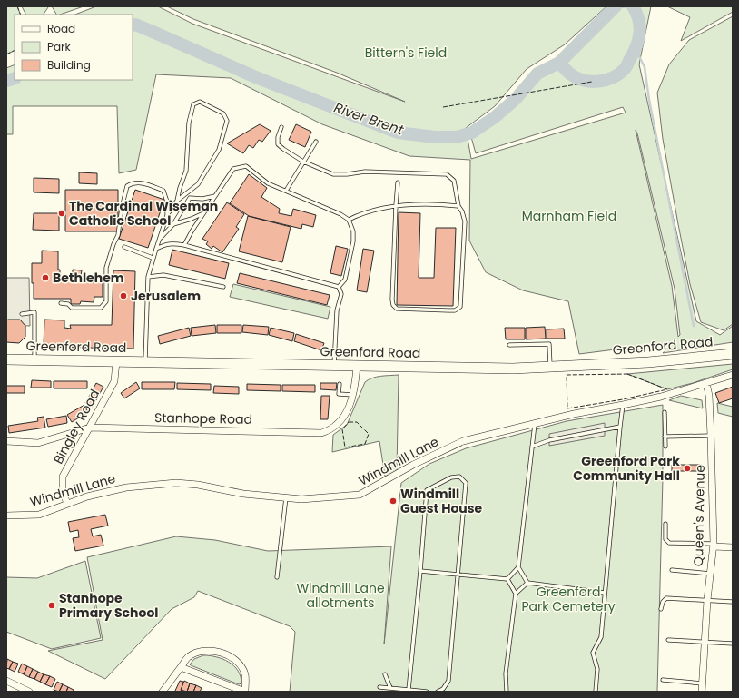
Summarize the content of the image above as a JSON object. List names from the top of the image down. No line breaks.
{"streets":{"main road":["Greenford Road"],"street":["Stanhope Road","Bingley Road","Windmill Lane","Queen's Avenue"]},"crossings":[["Greenford Road","Stanhope Road"],["Greenford Road","Bingley Road"],["Stanhope Road","Bingley Road"],["Bingley Road","Windmill Lane"],["Windmill Lane","Queen's Avenue"]],"water":["River Brent"],"parks":["Bittern's Field","Marnham Field","Windmill Lane allotments","Greenford Park Cemetery"],"places":["The Cardinal Wiseman Catholic School","Bethlehem","Jerusalem","Greenford Park Community Hall","Windmill Guest House","Stanhope Primary School"],"legend":["Road","Park","Building"]}
